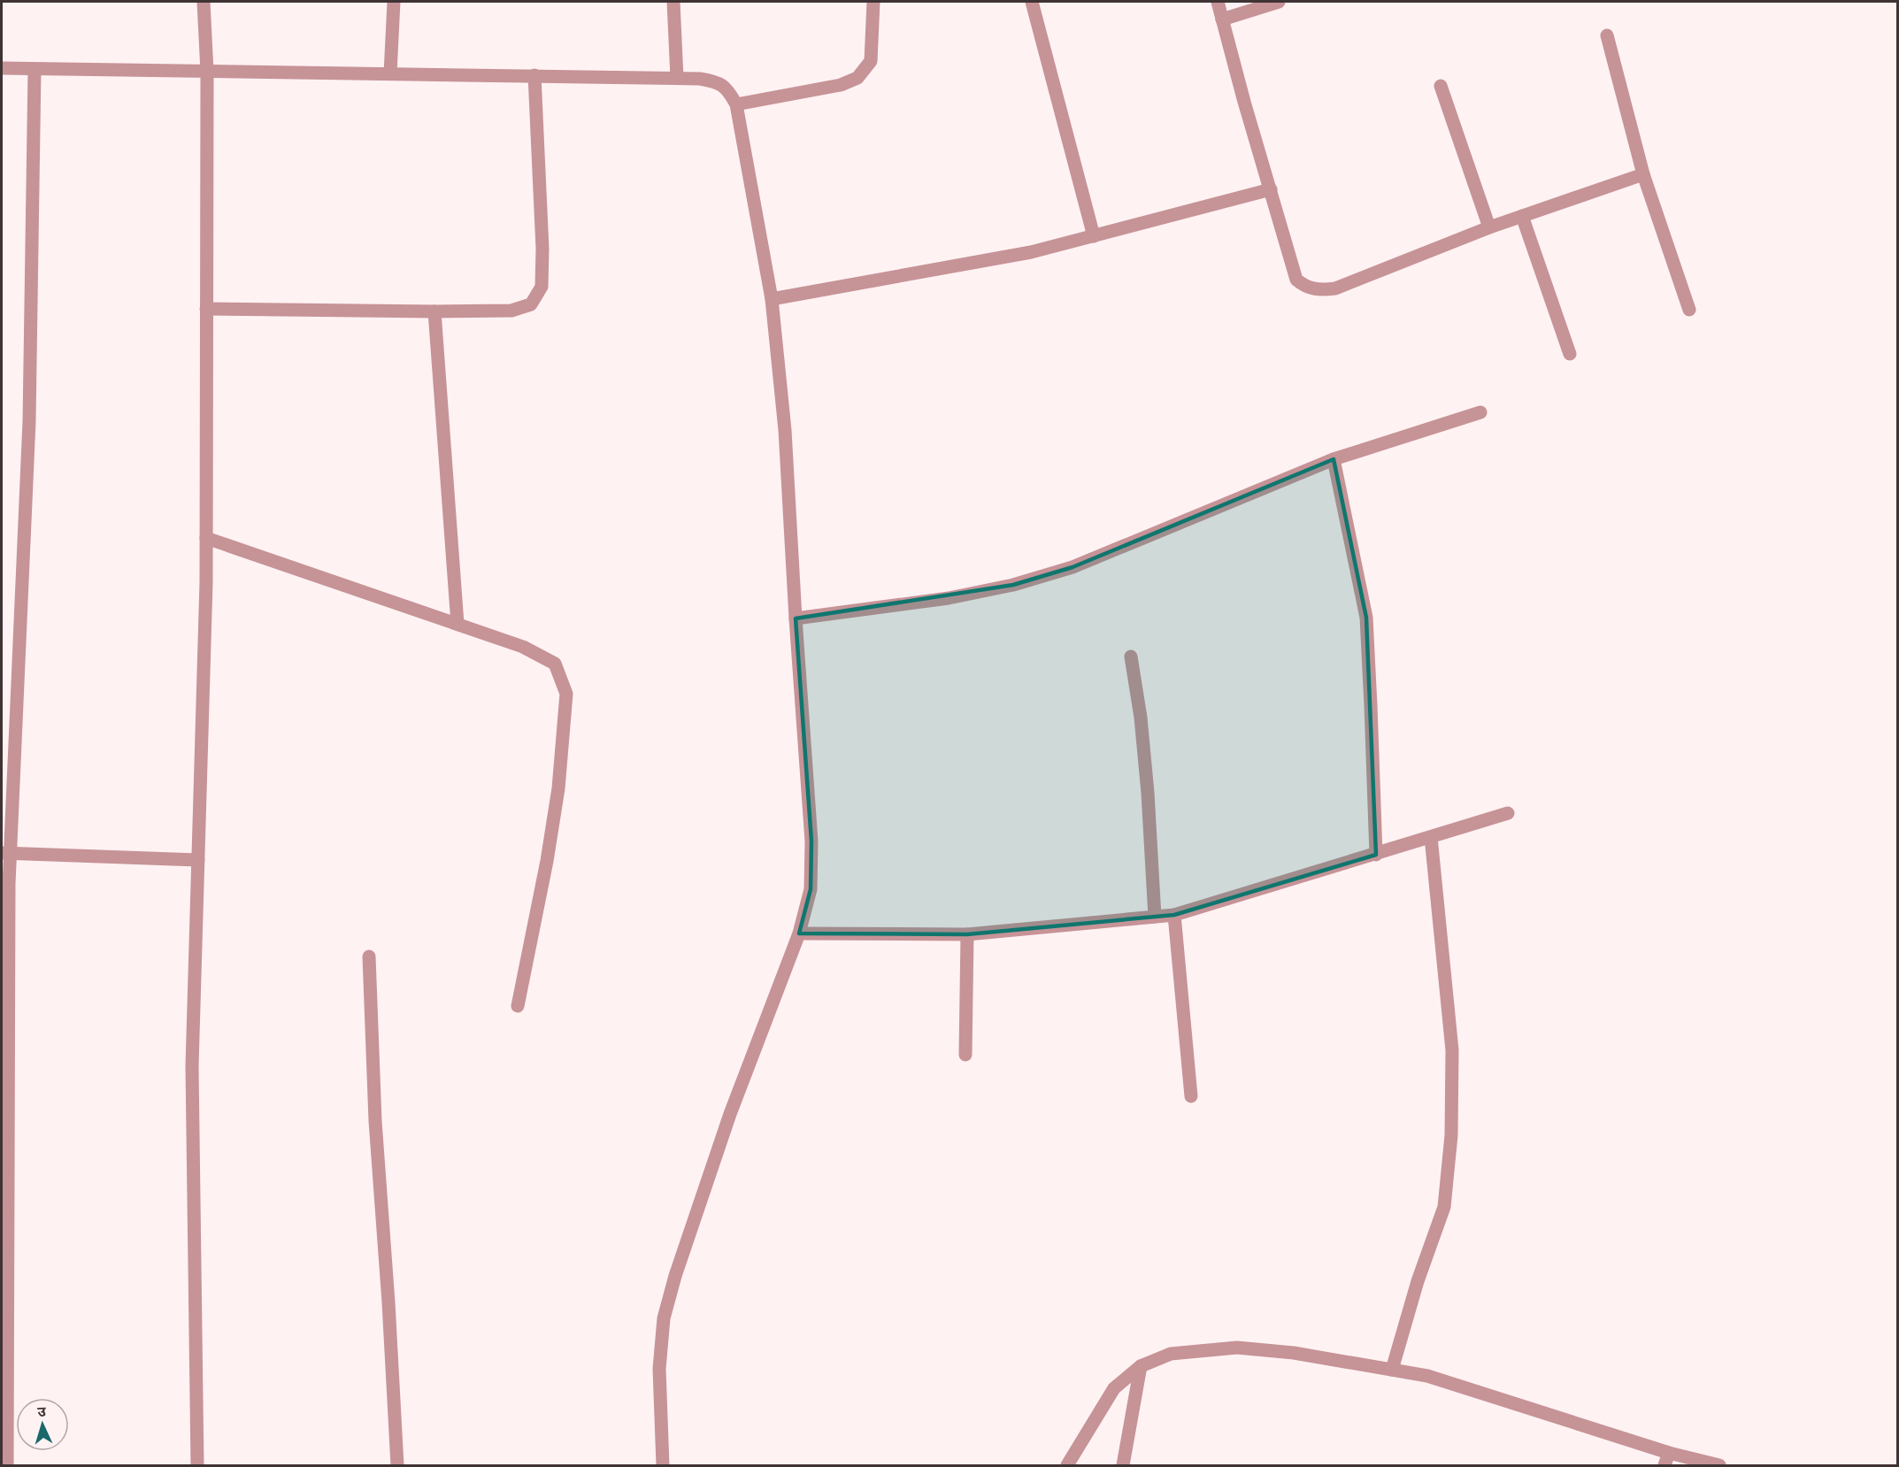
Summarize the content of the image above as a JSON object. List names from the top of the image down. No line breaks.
{"north":"top"}
